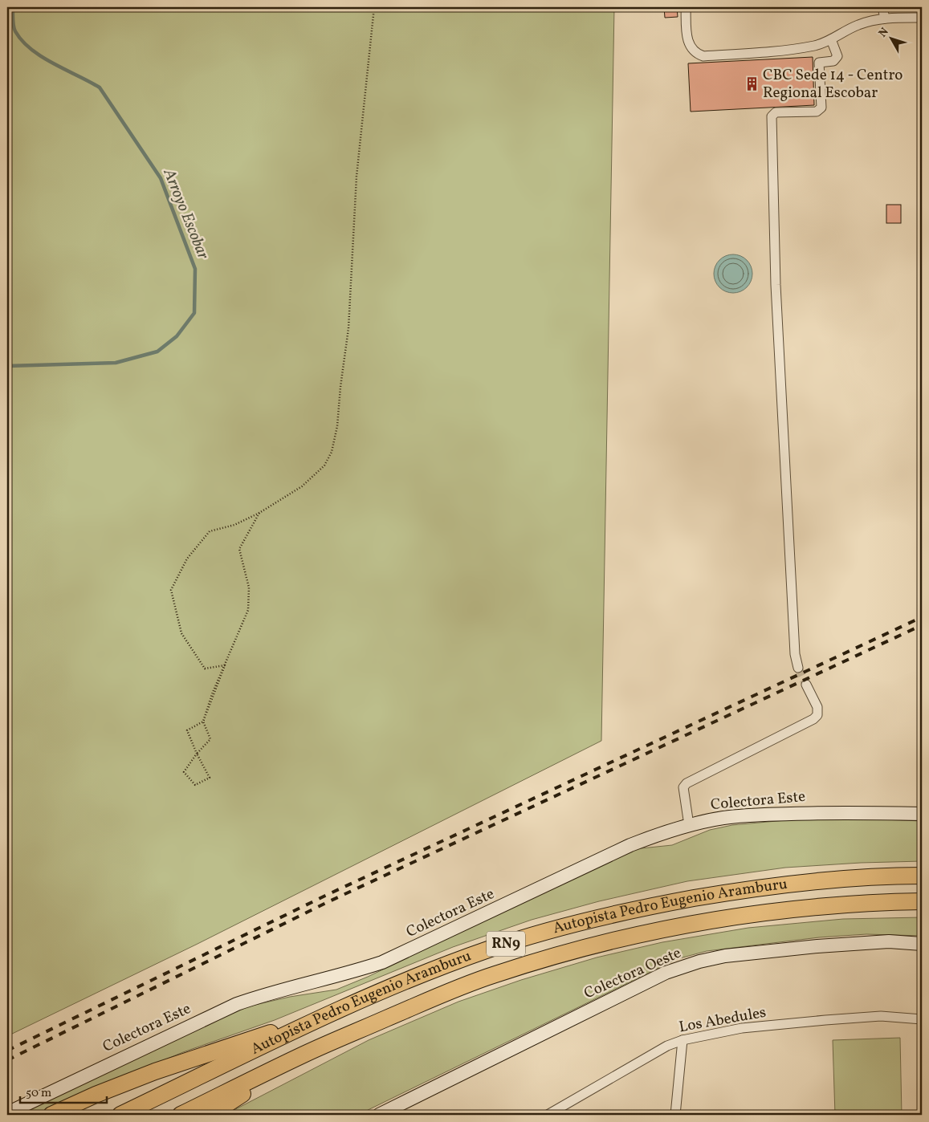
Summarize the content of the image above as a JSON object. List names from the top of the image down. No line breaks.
{"streets":{"highway":["Autopista Pedro Eugenio Aramburu","RN9"],"street":["Colectora Este","Colectora Oeste","Los Abedules"]},"water":["Arroyo Escobar"],"places":{"building":["CBC Sede 14 - Centro Regional Escobar"]},"scale_bar":"50 m","north":"top left"}
